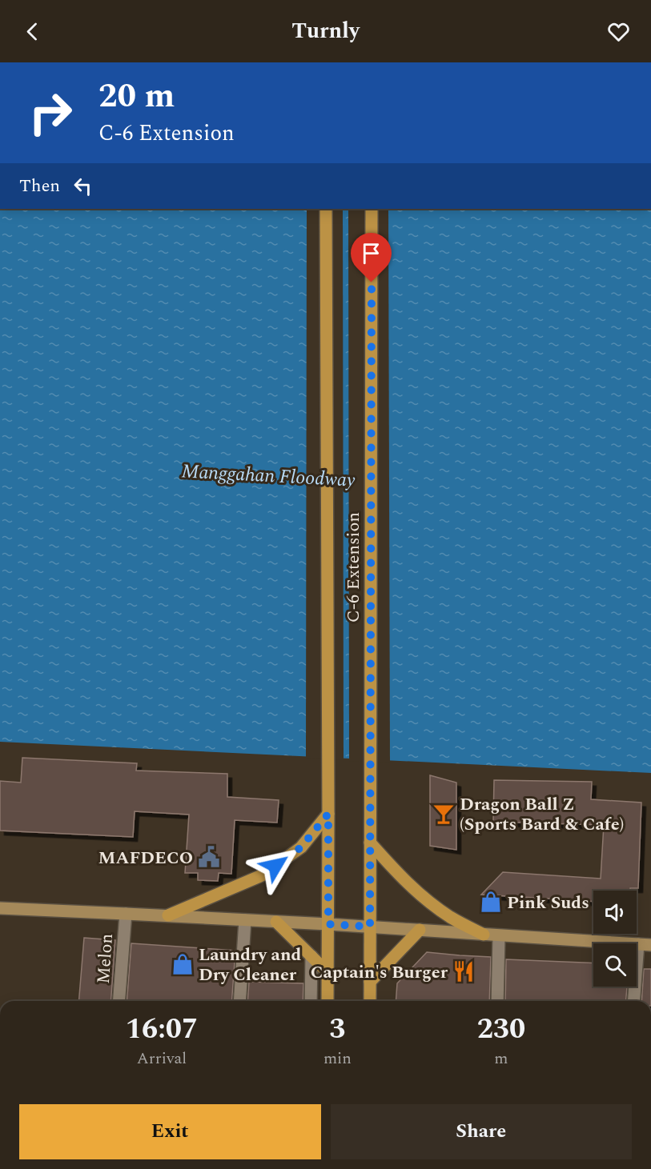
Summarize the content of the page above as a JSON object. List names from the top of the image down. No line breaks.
{"streets":{"main road":["C-6 Extension"],"street":["Melon"]},"water":["Manggahan Floodway"],"places":{"bar":["Dragon Ball Z (Sports Bard & Cafe)"],"public building":["MAFDECO"],"shop":["Pink Suds","Laundry and Dry Cleaner"],"restaurant":["Captain's Burger"]},"page":{"header":"Turnly","turn":["20 m","C-6 Extension"],"then":"Then","eta":["16:07","Arrival","3","min","230","m"],"buttons":["Exit","Share"]}}
